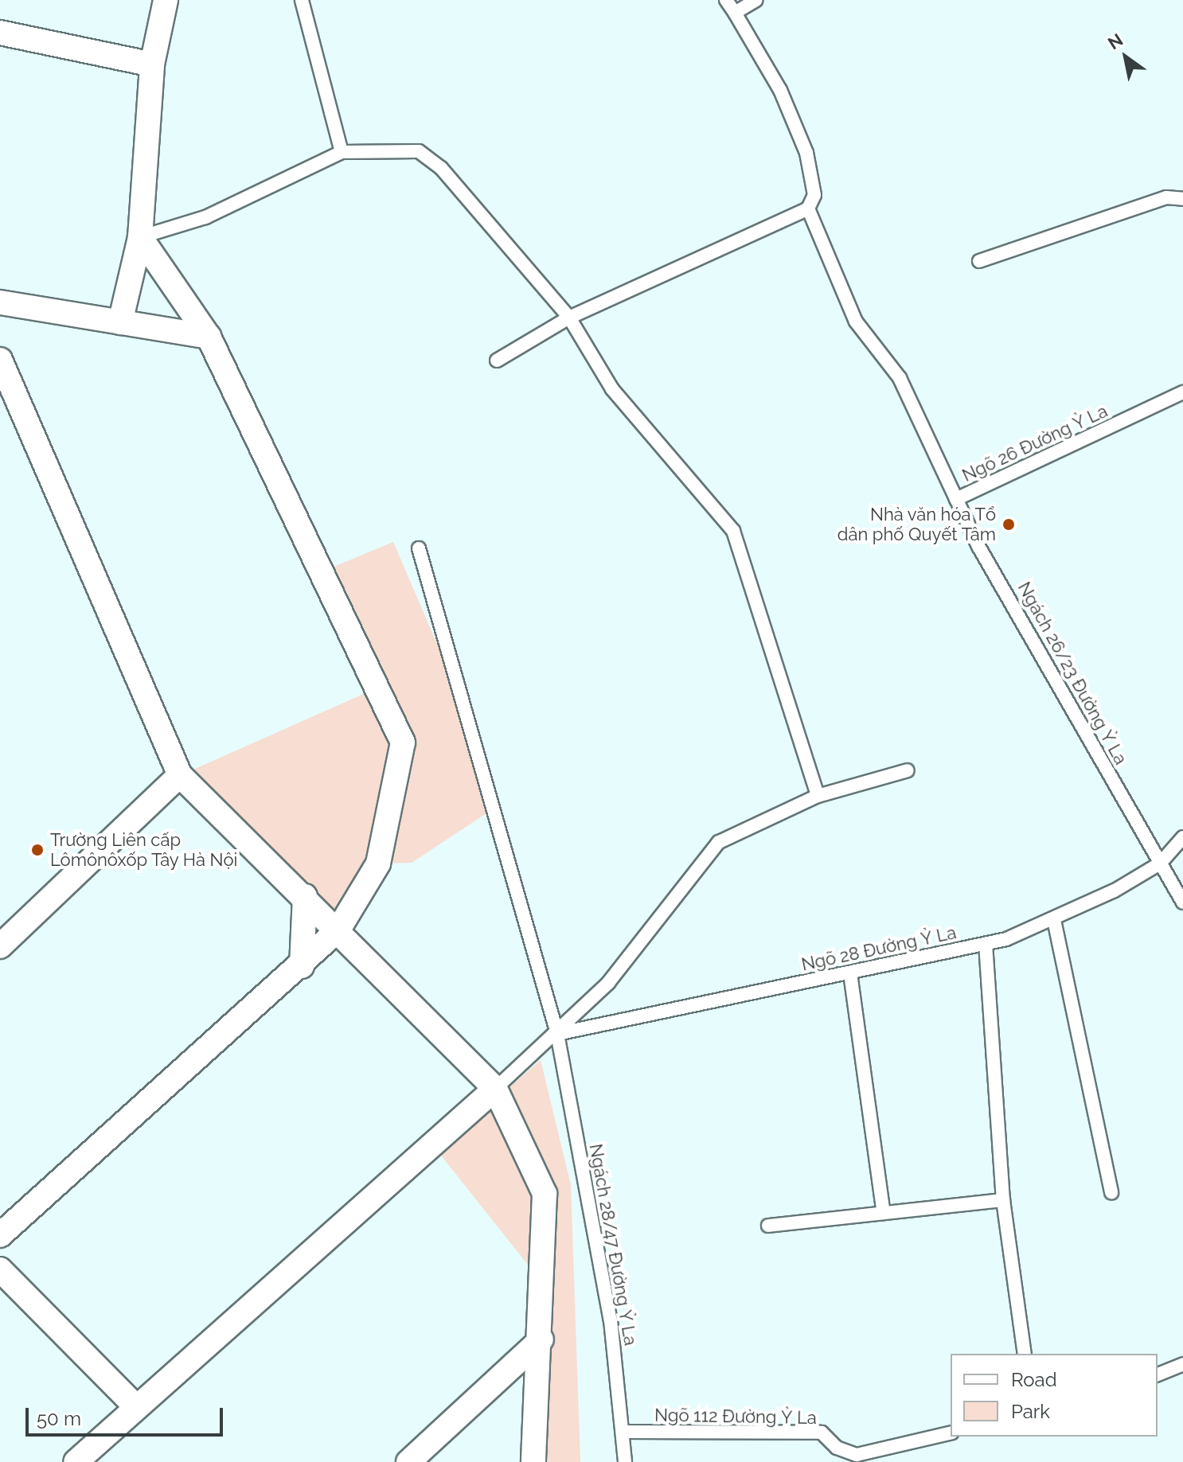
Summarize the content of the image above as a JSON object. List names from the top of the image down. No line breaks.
{"streets":{"lane":["Ngõ 26 Đường Ỷ La","Ngách 26/23 Đường Ỷ La","Ngõ 28 Đường Ỷ La","Ngách 28/47 Đường Ỷ La","Ngõ 112 Đường Ỷ La"]},"crossings":[["Ngõ 26 Đường Ỷ La","Ngách 26/23 Đường Ỷ La"],["Ngách 26/23 Đường Ỷ La","Ngõ 28 Đường Ỷ La"],["Ngõ 28 Đường Ỷ La","Ngách 28/47 Đường Ỷ La"],["Ngách 28/47 Đường Ỷ La","Ngõ 112 Đường Ỷ La"]],"places":["Nhà văn hóa Tổ dân phố Quyết Tâm","Trường Liên cấp Lômônôxốp Tây Hà Nội"],"legend":["Road","Park"],"scale_bar":"50 m","north":"top left"}
